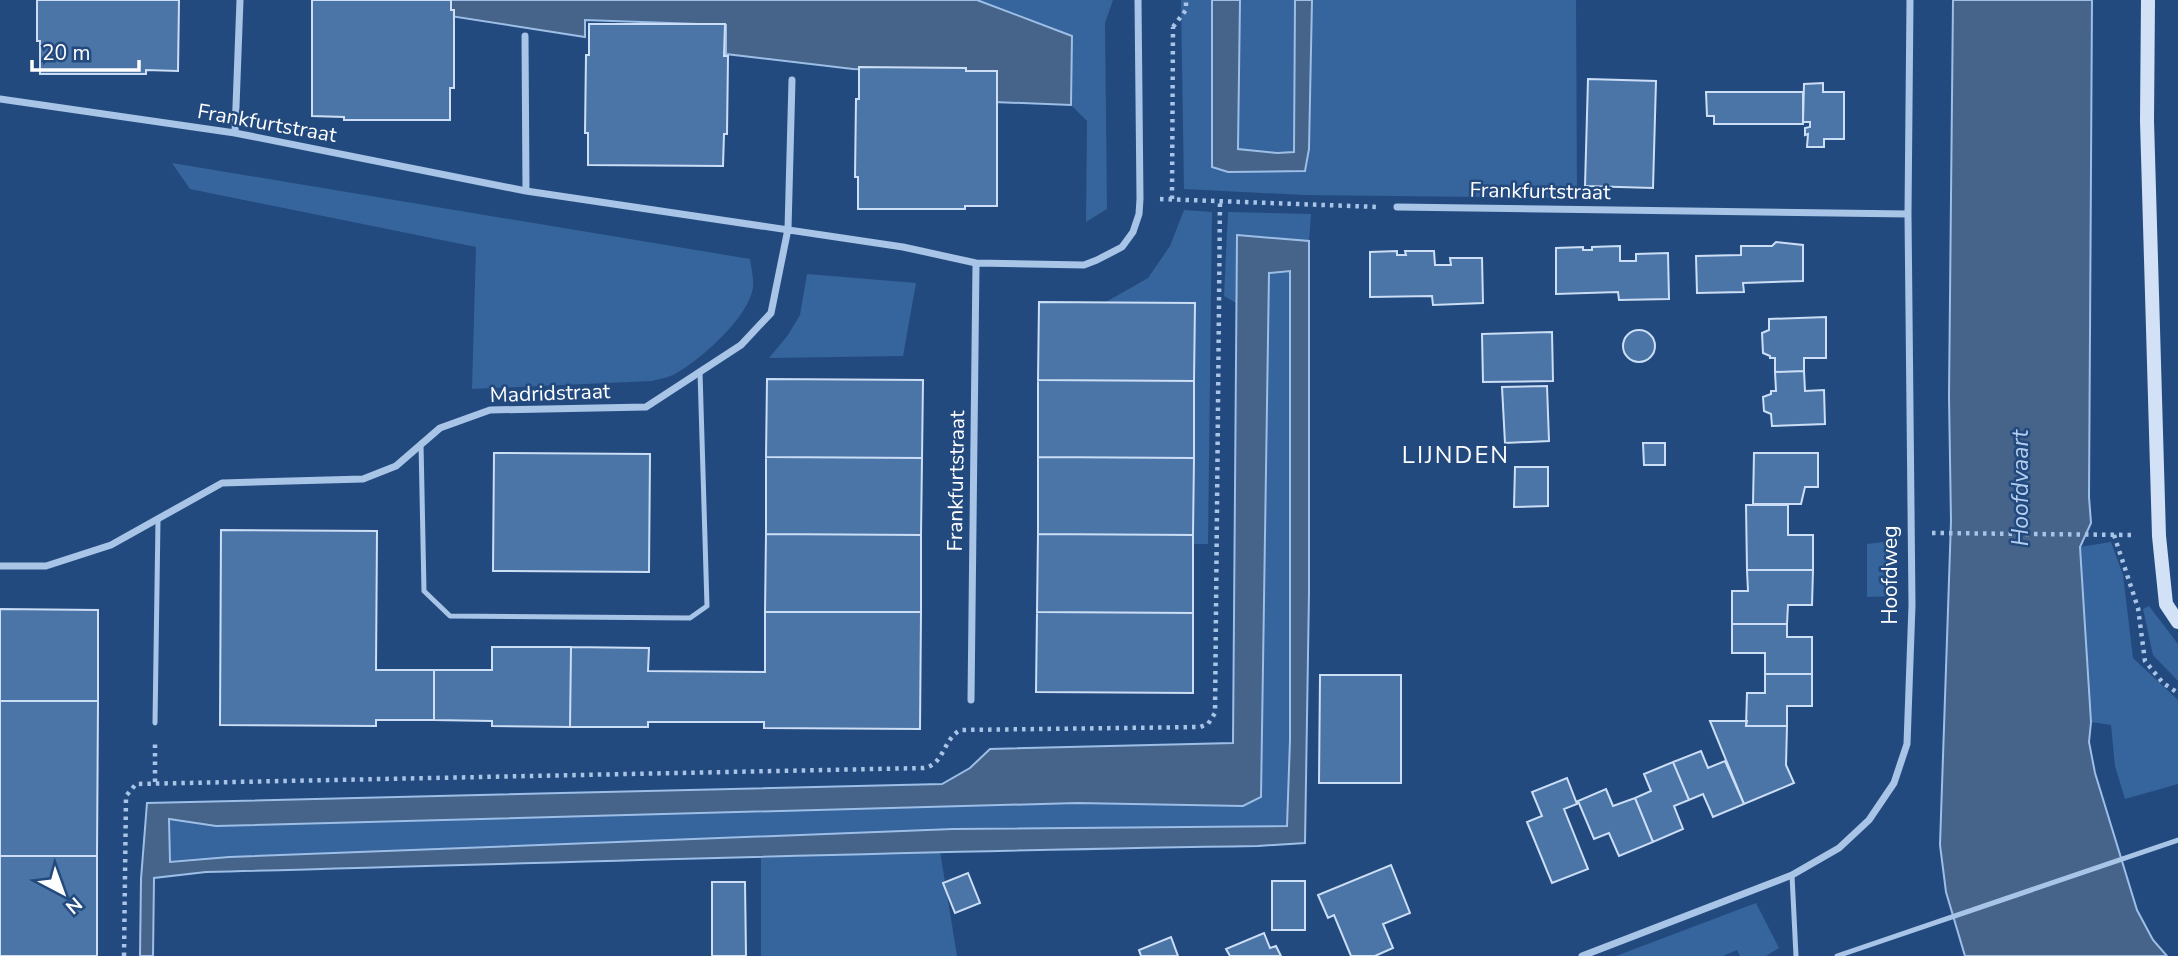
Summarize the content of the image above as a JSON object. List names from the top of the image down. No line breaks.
{"streets":{"street":["Frankfurtstraat","Madridstraat","Hoofdweg"]},"crossings":[["Frankfurtstraat","Madridstraat"],["Frankfurtstraat","Hoofdweg"]],"districts":["LIJNDEN"],"water":["Hoofdvaart"],"scale_bar":"20 m","north":"bottom right"}
